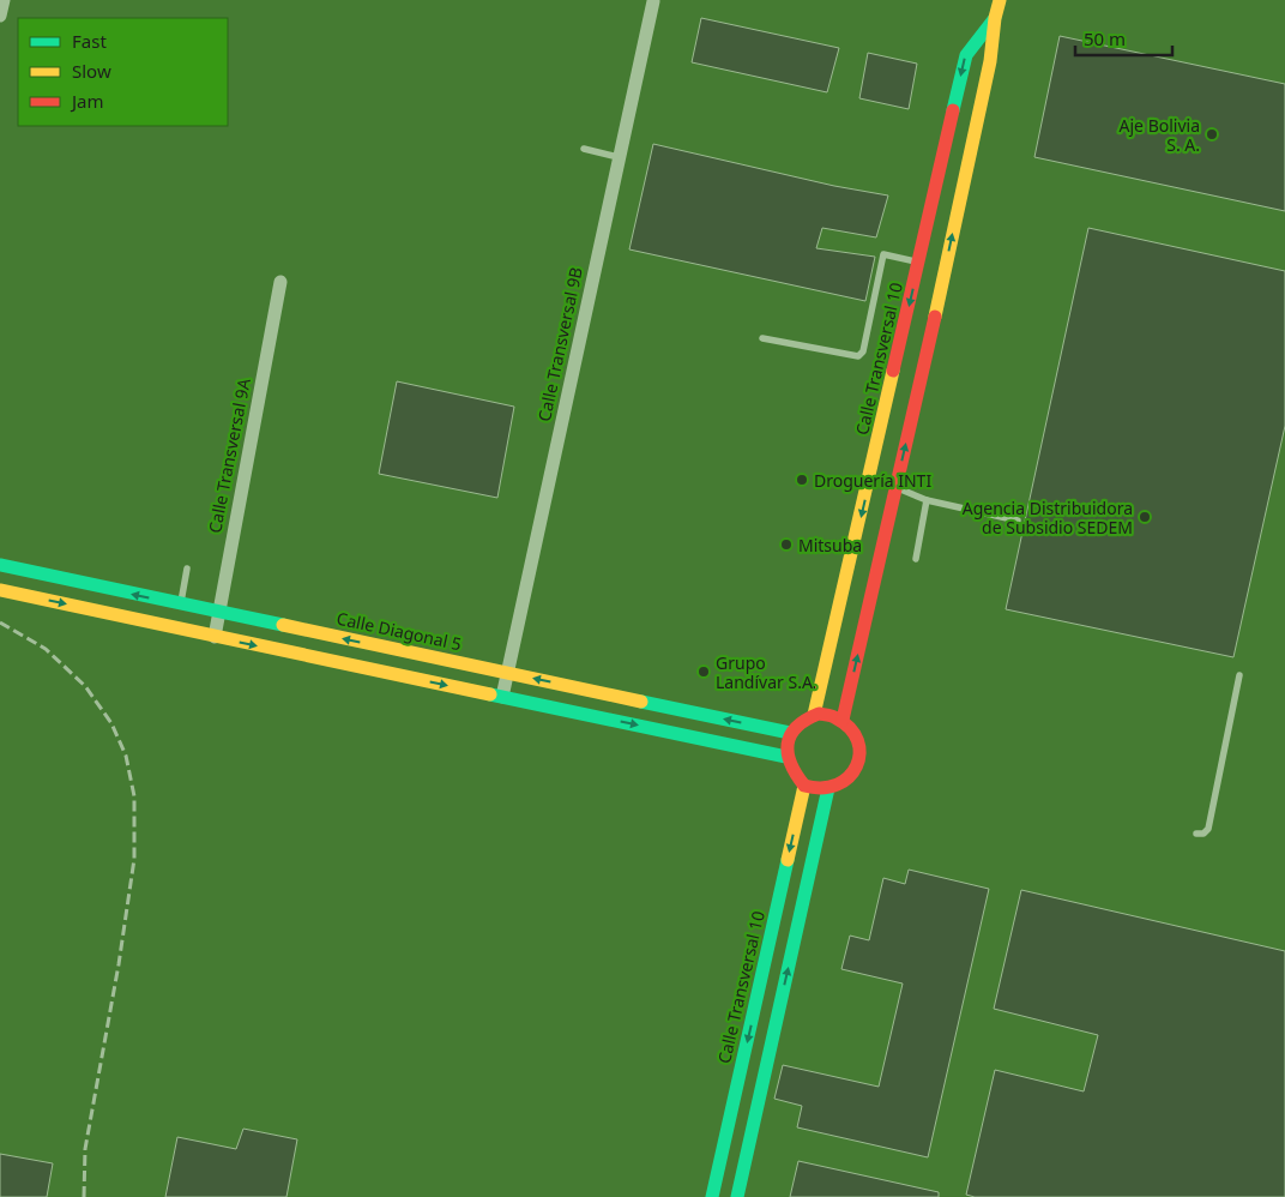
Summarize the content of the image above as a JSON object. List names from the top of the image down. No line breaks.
{"streets":{"main road":["Calle Transversal 10","Calle Diagonal 5"],"street":["Calle Transversal 9B","Calle Transversal 9A"]},"crossings":[["Calle Transversal 9B","Calle Diagonal 5"],["Calle Transversal 10","Calle Diagonal 5"],["Calle Transversal 9A","Calle Diagonal 5"]],"places":["Aje Bolivia S. A.","Droguería INTI","Agencia Distribuidora de Subsidio SEDEM","Mitsuba","Grupo Landívar S.A."],"legend":["Fast","Slow","Jam"],"scale_bar":"50 m"}
